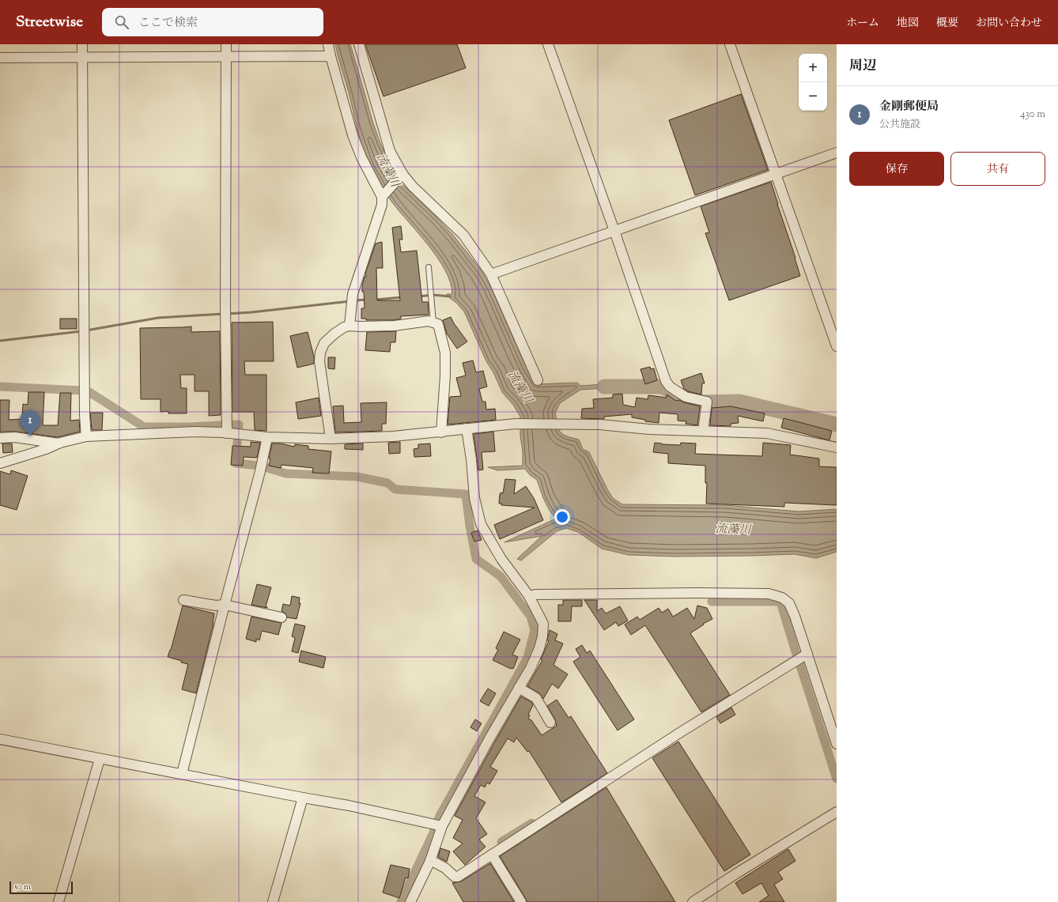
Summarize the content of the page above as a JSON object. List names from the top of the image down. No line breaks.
{"water":["流藻川"],"scale_bar":"50 m","page":{"header":"Streetwise","search":"ここで検索","nav":["ホーム","地図","概要","お問い合わせ"],"heading":"周辺","map_buttons":["+","−"],"list":[{"mark":"1","name":"金剛郵便局","note":"公共施設","value":"430 m"}],"buttons":["保存","共有"],"pins":"1","scale":"50 m"}}
